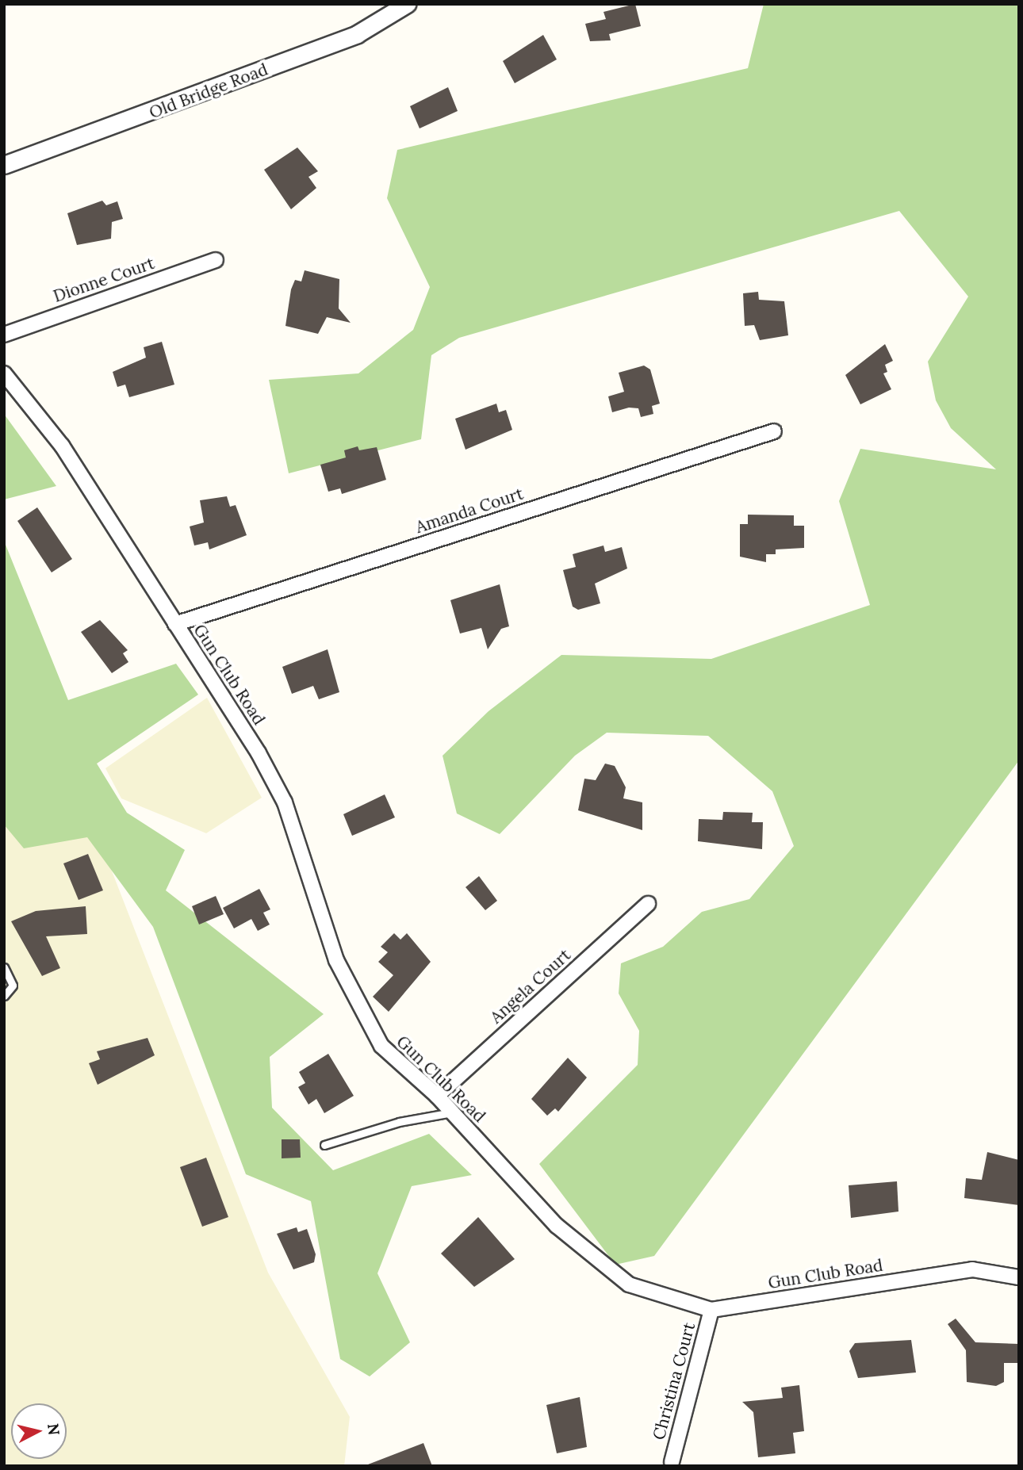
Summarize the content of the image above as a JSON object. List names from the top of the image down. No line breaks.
{"streets":{"street":["Old Bridge Road","Dionne Court","Amanda Court","Gun Club Road","Angela Court","Christina Court"]},"crossings":[["Amanda Court","Gun Club Road"],["Gun Club Road","Angela Court"],["Gun Club Road","Christina Court"]],"north":"right"}
